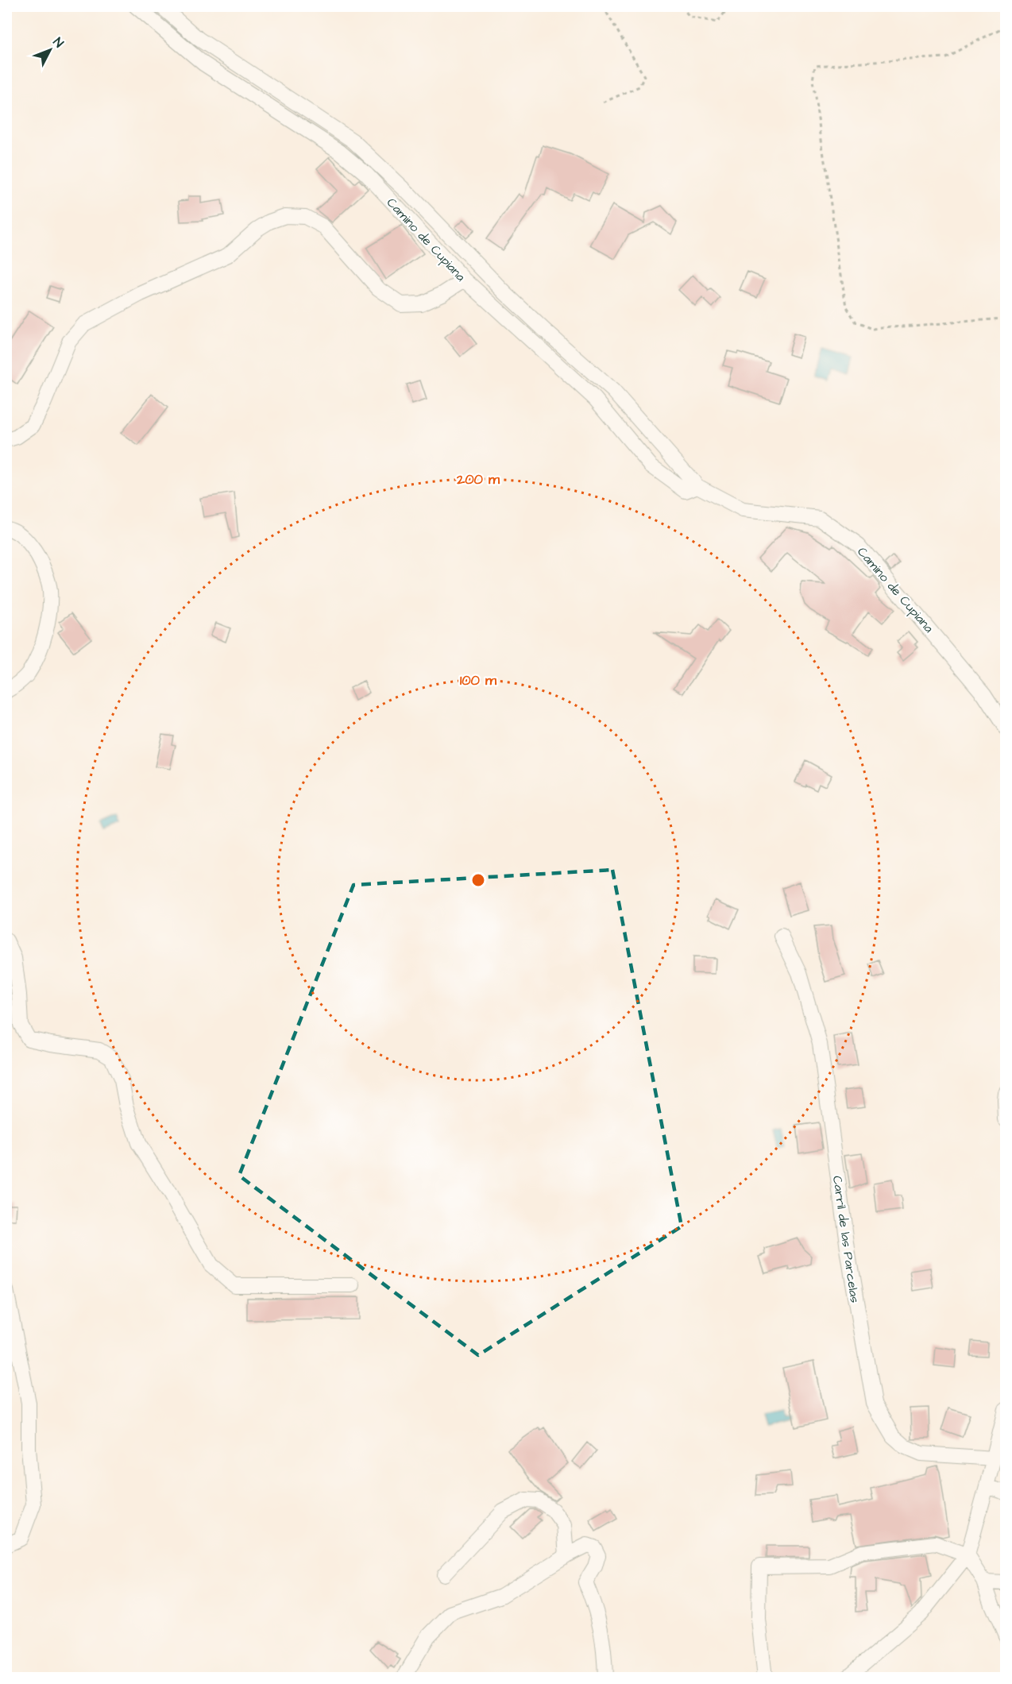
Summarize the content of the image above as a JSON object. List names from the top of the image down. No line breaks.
{"streets":{"street":["Camino de Cupiana","Carril de las Parcelas"]},"north":"top right","rings":["200 m","100 m"]}
